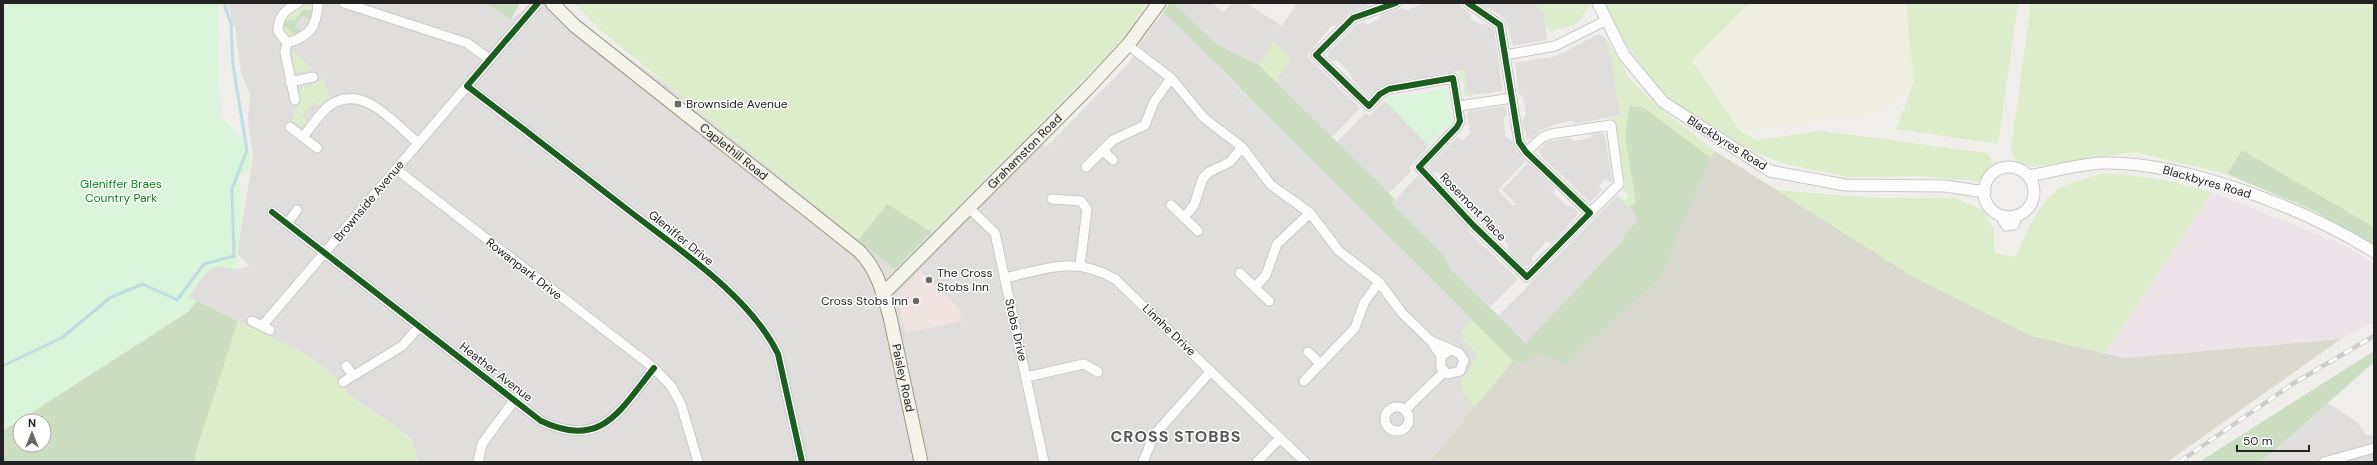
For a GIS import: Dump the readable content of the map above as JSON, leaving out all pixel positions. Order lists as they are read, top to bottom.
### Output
{
  "streets": {
    "main road": ["Caplethill Road", "Grahamston Road", "Paisley Road"],
    "street": [
      "Blackbyres Road",
      "Brownside Avenue",
      "Rosemont Place",
      "Gleniffer Drive",
      "Rowanpark Drive",
      "Stobs Drive",
      "Linnhe Drive",
      "Heather Avenue"
    ]
  },
  "crossings": [
    ["Caplethill Road", "Grahamston Road"],
    ["Caplethill Road", "Paisley Road"],
    ["Grahamston Road", "Stobs Drive"],
    ["Grahamston Road", "Paisley Road"],
    ["Brownside Avenue", "Gleniffer Drive"],
    ["Brownside Avenue", "Rowanpark Drive"],
    ["Brownside Avenue", "Heather Avenue"],
    ["Rowanpark Drive", "Heather Avenue"],
    ["Stobs Drive", "Linnhe Drive"]
  ],
  "districts": ["CROSS STOBBS"],
  "parks": ["Gleniffer Braes Country Park"],
  "places": {
    "transit": ["Brownside Avenue"],
    "other": ["The Cross Stobs Inn", "Cross Stobs Inn"]
  },
  "scale_bar": "50 m",
  "north": "top"
}
